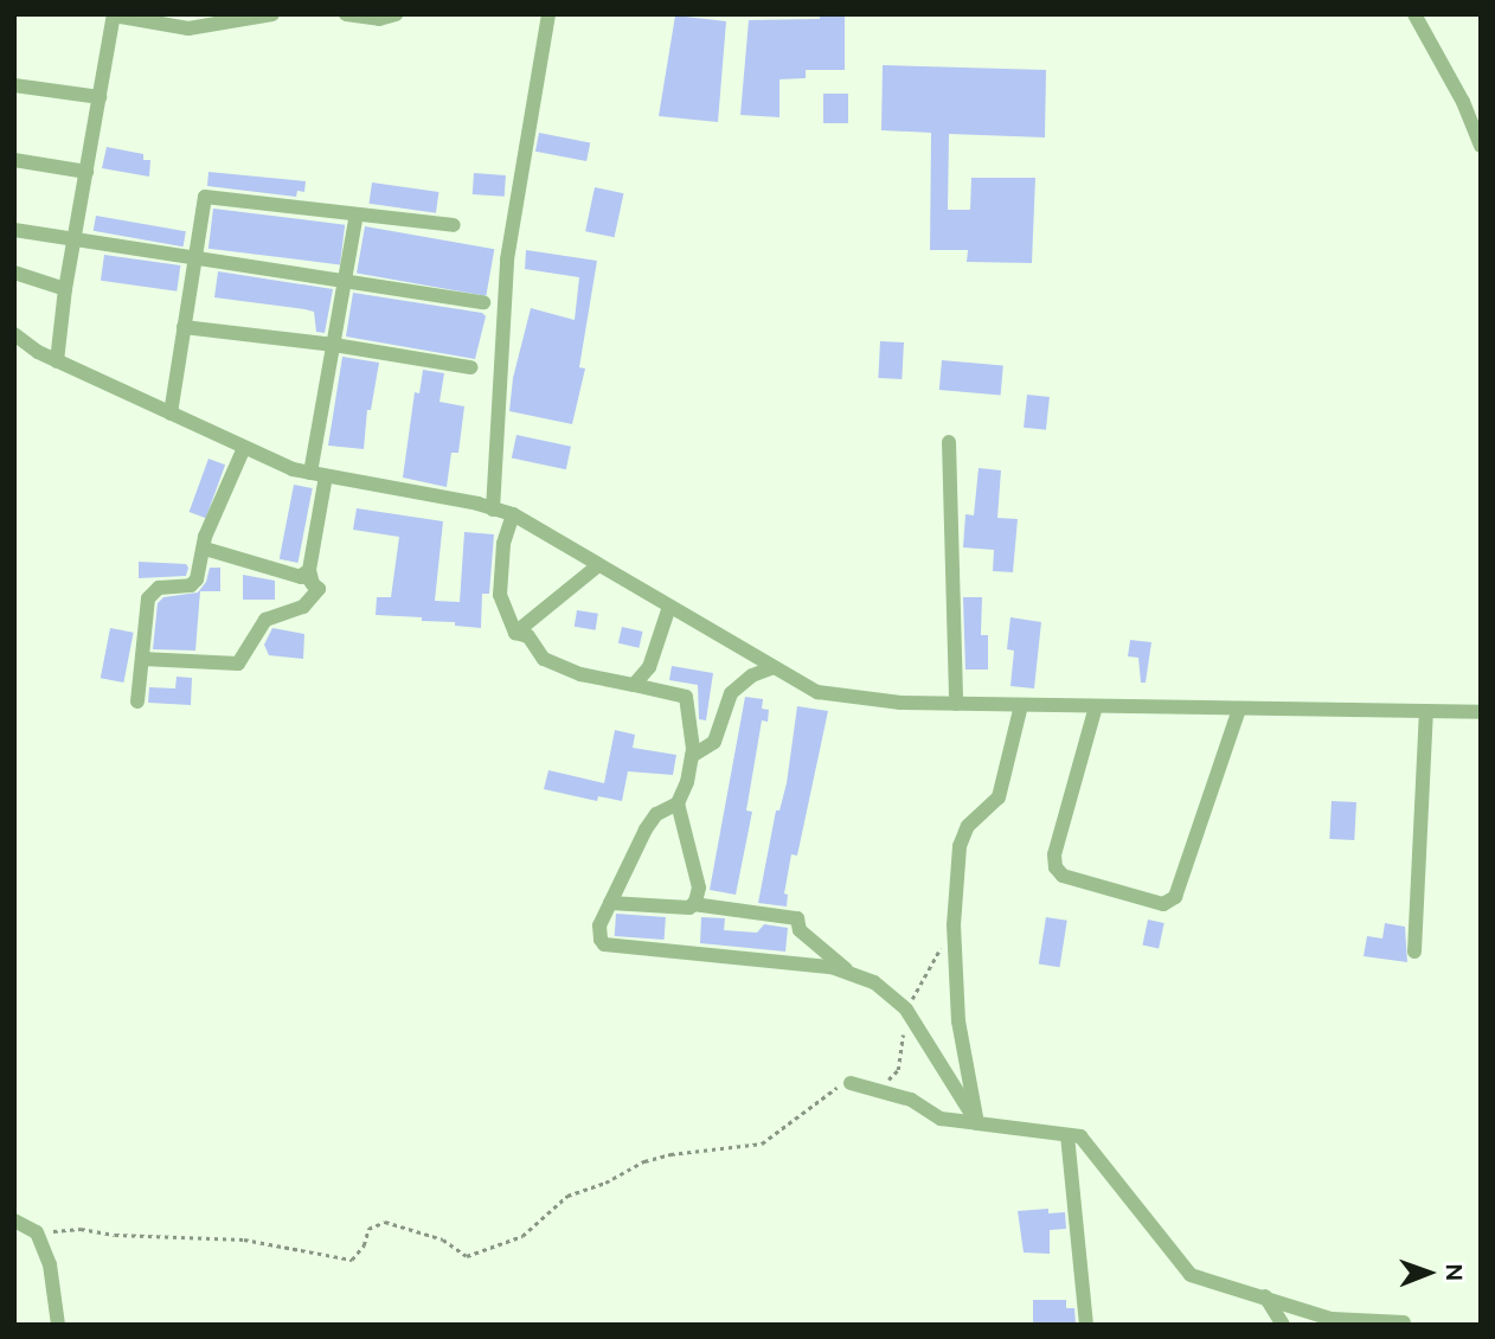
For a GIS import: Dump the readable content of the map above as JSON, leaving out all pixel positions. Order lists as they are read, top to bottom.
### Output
{
  "north": "right"
}
